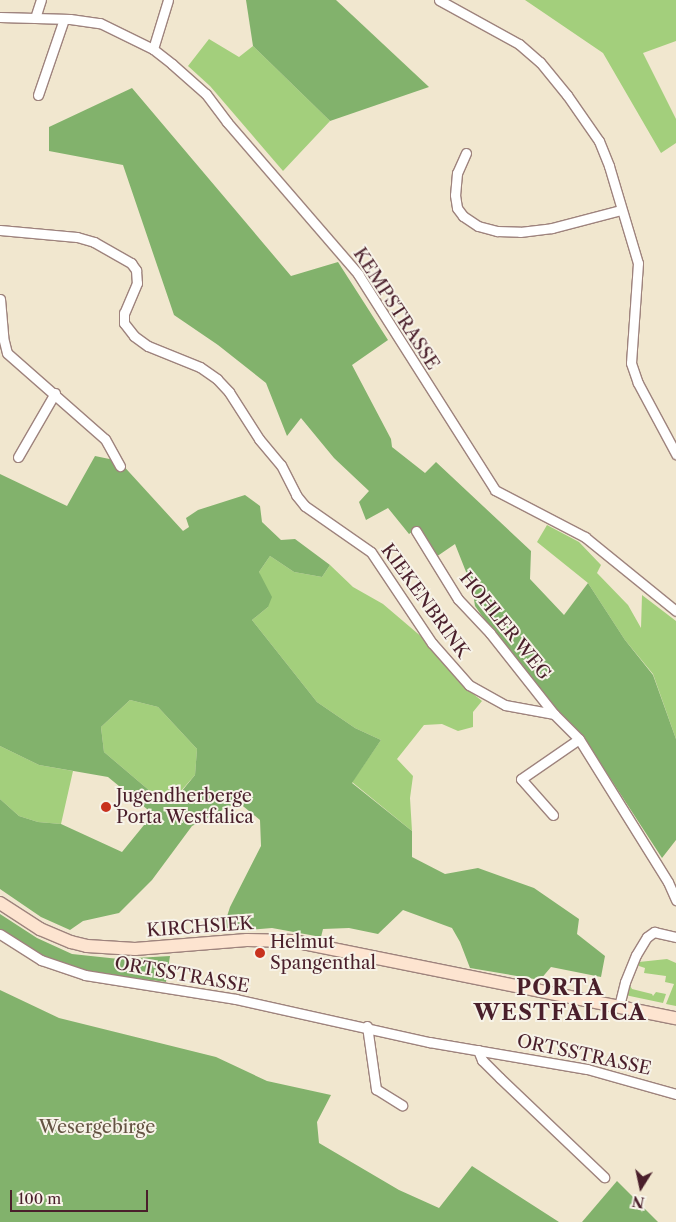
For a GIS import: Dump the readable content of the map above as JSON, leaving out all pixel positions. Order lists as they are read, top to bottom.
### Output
{
  "streets": {
    "main road": ["KIRCHSIEK"],
    "street": [
      "KEMPSTRASSE",
      "KIEKENBRINK",
      "HOHLER WEG",
      "ORTSSTRASSE"
    ]
  },
  "crossings": [
    ["KIEKENBRINK", "HOHLER WEG"]
  ],
  "districts": ["PORTA WESTFALICA"],
  "parks": ["Wesergebirge"],
  "places": ["Jugendherberge Porta Westfalica", "Helmut Spangenthal"],
  "scale_bar": "100 m",
  "north": "bottom"
}
